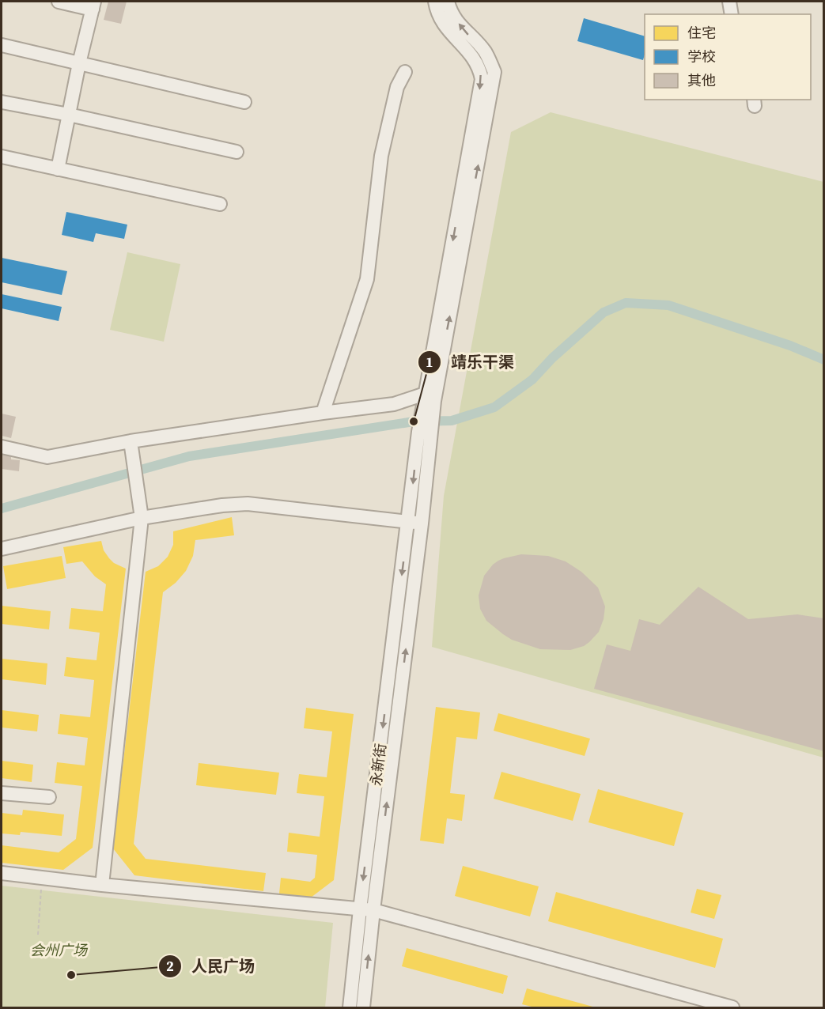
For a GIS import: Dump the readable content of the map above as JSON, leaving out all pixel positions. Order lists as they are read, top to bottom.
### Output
{
  "streets": {
    "street": ["永新街"]
  },
  "parks": ["会州广场"],
  "places": ["靖乐干渠", "人民广场"],
  "legend": ["住宅", "学校", "其他"]
}
